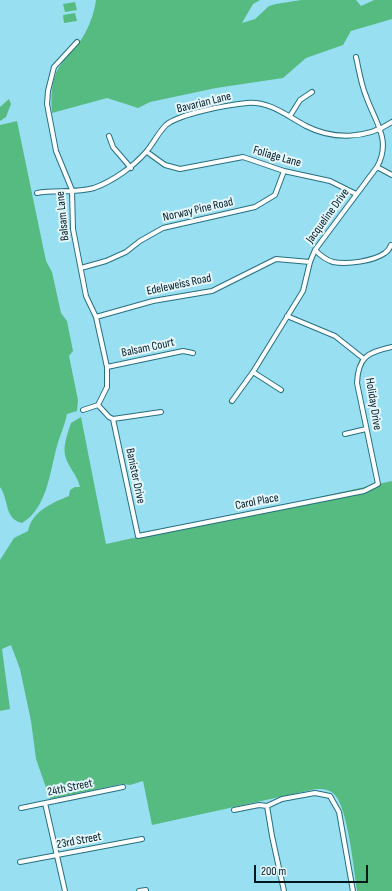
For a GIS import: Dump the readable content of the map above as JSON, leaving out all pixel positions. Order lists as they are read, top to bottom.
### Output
{
  "streets": {
    "street": [
      "Bavarian Lane",
      "Foliage Lane",
      "Norway Pine Road",
      "Balsam Lane",
      "Jacqueline Drive",
      "Edeleweiss Road",
      "Balsam Court",
      "Holiday Drive",
      "Banister Drive",
      "Carol Place",
      "24th Street",
      "23rd Street"
    ]
  },
  "crossings": [
    ["Bavarian Lane", "Foliage Lane"],
    ["Bavarian Lane", "Balsam Lane"],
    ["Bavarian Lane", "Jacqueline Drive"],
    ["Foliage Lane", "Norway Pine Road"],
    ["Foliage Lane", "Jacqueline Drive"],
    ["Norway Pine Road", "Balsam Lane"],
    ["Balsam Lane", "Edeleweiss Road"],
    ["Balsam Lane", "Balsam Court"],
    ["Jacqueline Drive", "Edeleweiss Road"],
    ["Holiday Drive", "Carol Place"],
    ["Banister Drive", "Carol Place"]
  ],
  "scale_bar": "200 m"
}
